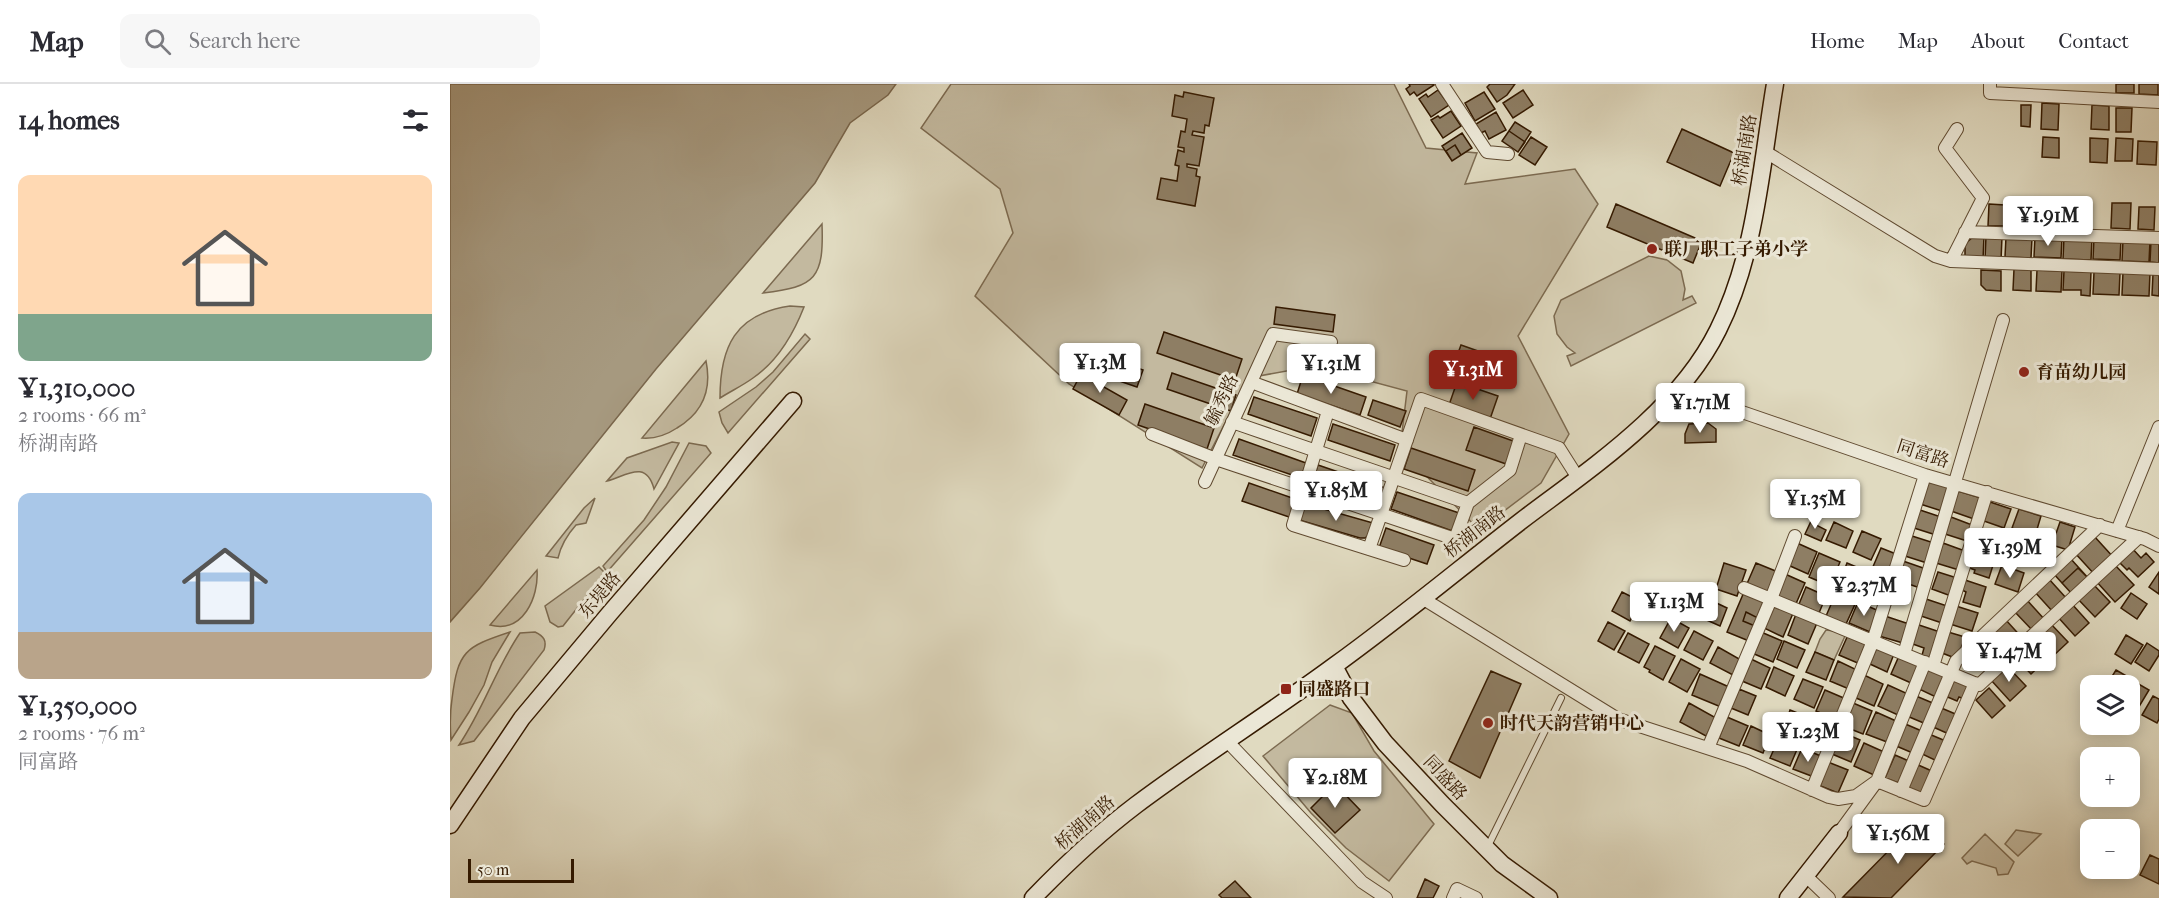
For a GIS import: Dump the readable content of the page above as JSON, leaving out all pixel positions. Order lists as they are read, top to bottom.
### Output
{
  "streets": {
    "main road": ["桥湖南路", "东堤路", "同盛路"],
    "street": ["毓秀路", "同富路"]
  },
  "crossings": [
    ["桥湖南路", "同富路"],
    ["桥湖南路", "同盛路"]
  ],
  "places": {
    "other": ["联厂职工子弟小学", "育苗幼儿园", "时代天韵营销中心"],
    "transit": ["同盛路口"]
  },
  "scale_bar": "50 m",
  "page": {
    "header": "Map",
    "search": "Search here",
    "nav": [
      "Home",
      "Map",
      "About",
      "Contact"
    ],
    "heading": "14 homes",
    "list": [
      {
        "name": "¥1,310,000",
        "note": "2 rooms · 66 m² · 桥湖南路"
      },
      {
        "name": "¥1,350,000",
        "note": "2 rooms · 76 m² · 同富路"
      }
    ],
    "price": [
      "¥1.91M",
      "¥1.3M",
      "¥1.31M",
      "¥1.31M",
      "¥1.71M",
      "¥1.85M",
      "¥1.35M",
      "¥1.39M",
      "¥2.37M",
      "¥1.13M",
      "¥1.47M",
      "¥1.23M",
      "¥2.18M",
      "¥1.56M"
    ],
    "map_buttons": ["+", "−"],
    "scale": "50 m"
  }
}
